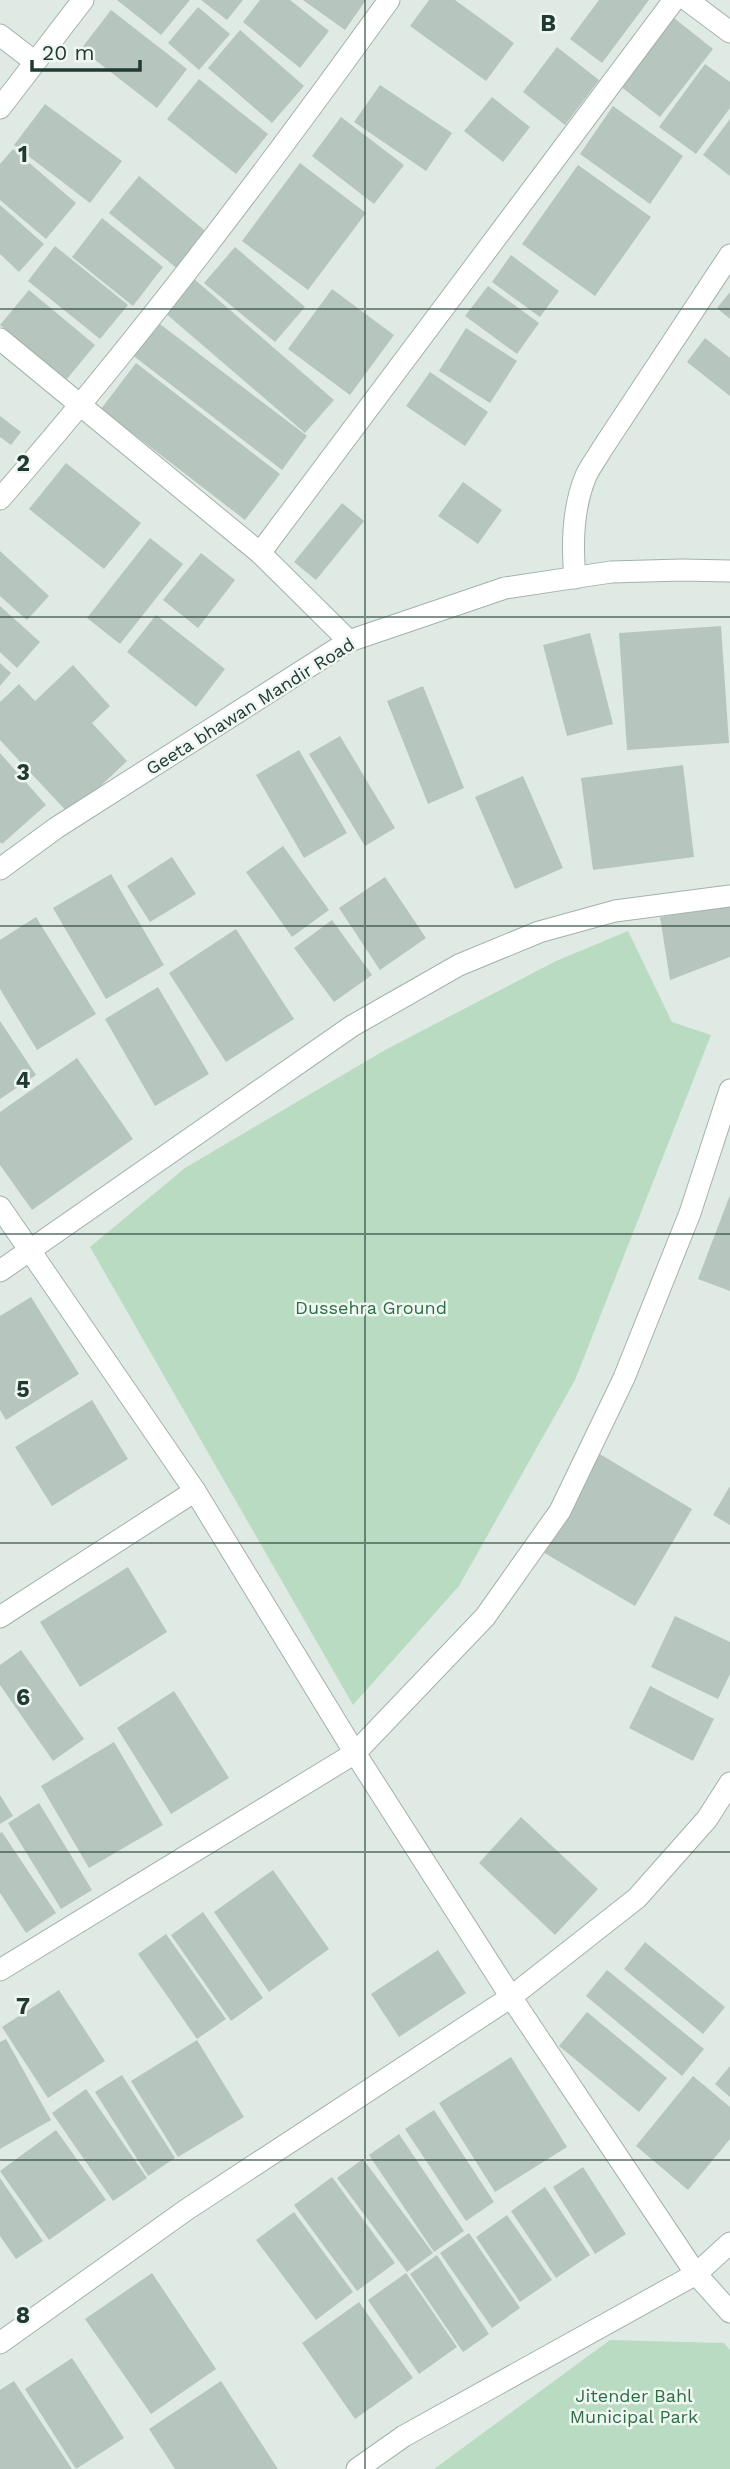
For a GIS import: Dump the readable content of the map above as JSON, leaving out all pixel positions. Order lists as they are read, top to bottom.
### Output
{
  "streets": {
    "street": ["Geeta bhawan Mandir Road"]
  },
  "parks": ["Dussehra Ground", "Jitender Bahl Municipal Park"],
  "scale_bar": "20 m",
  "grid": {
    "columns": ["B"],
    "rows": [
      "1",
      "2",
      "3",
      "4",
      "5",
      "6",
      "7",
      "8"
    ]
  }
}
